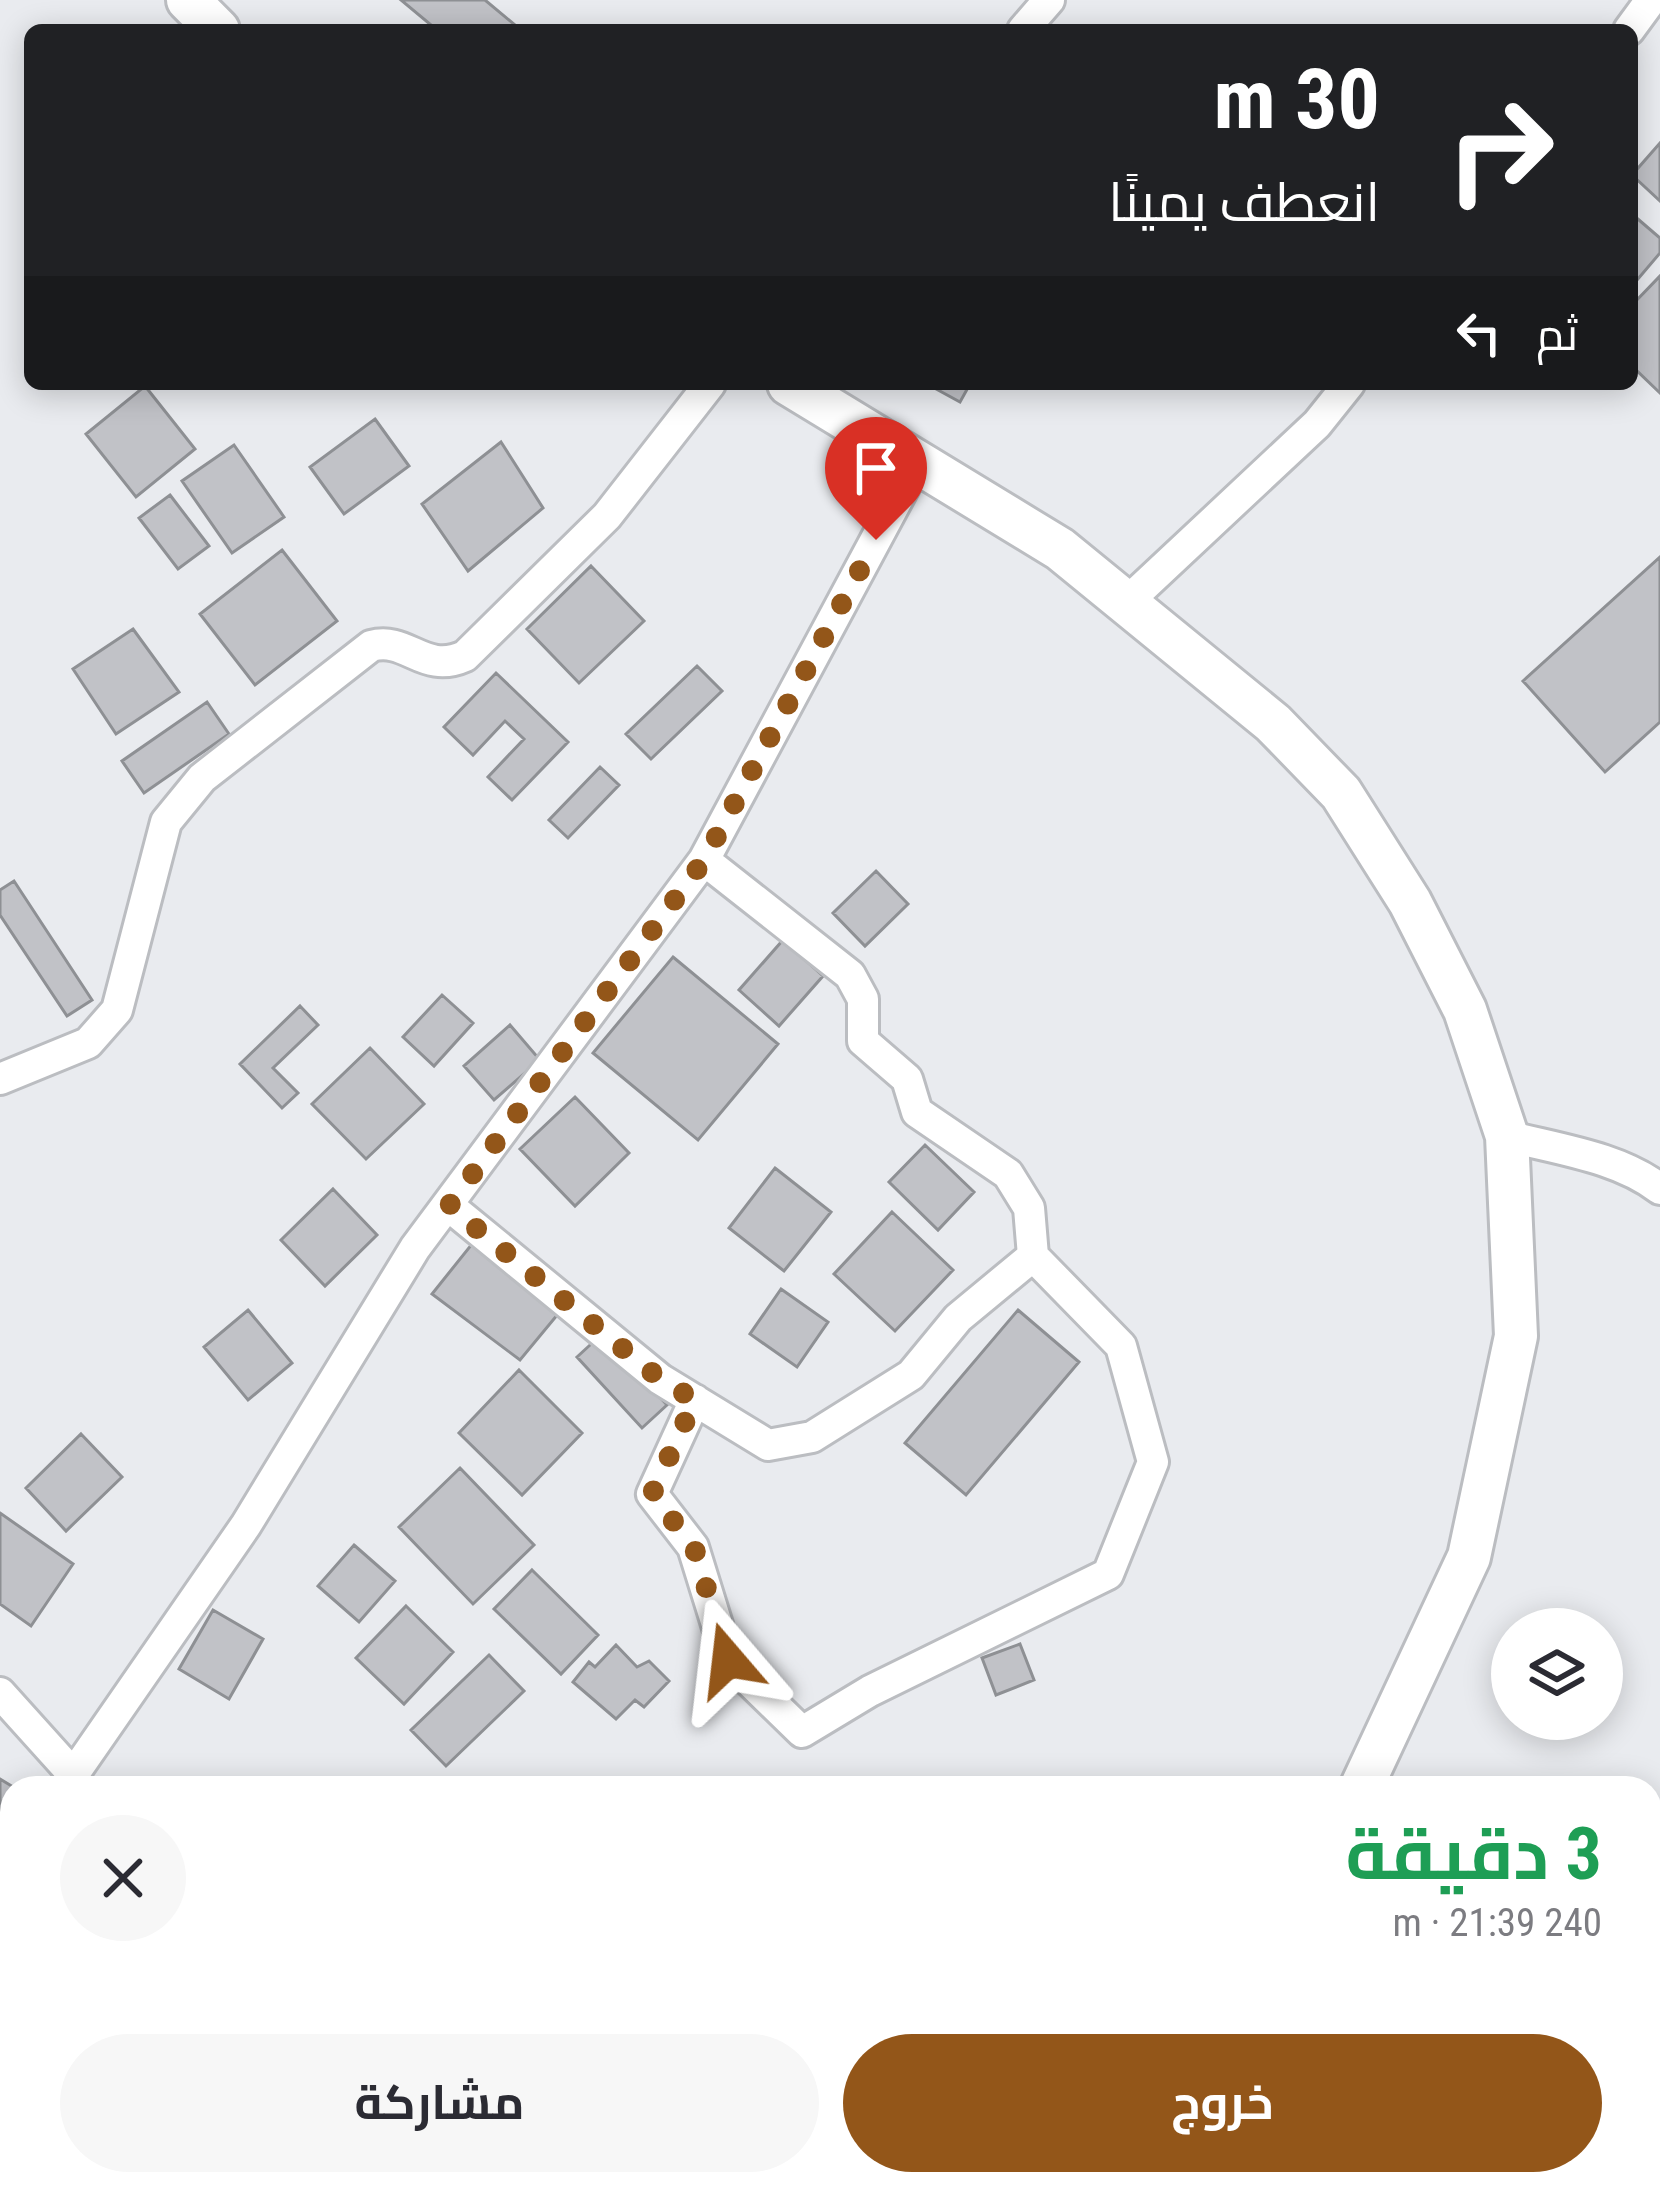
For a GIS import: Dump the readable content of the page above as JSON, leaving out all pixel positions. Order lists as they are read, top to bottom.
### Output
{
  "page": {
    "turn": ["30 m", "انعطف يمينًا"],
    "then": "ثم",
    "heading": ["3 دقيقة", "240 m · 21:39"],
    "buttons": ["خروج", "مشاركة"]
  }
}
